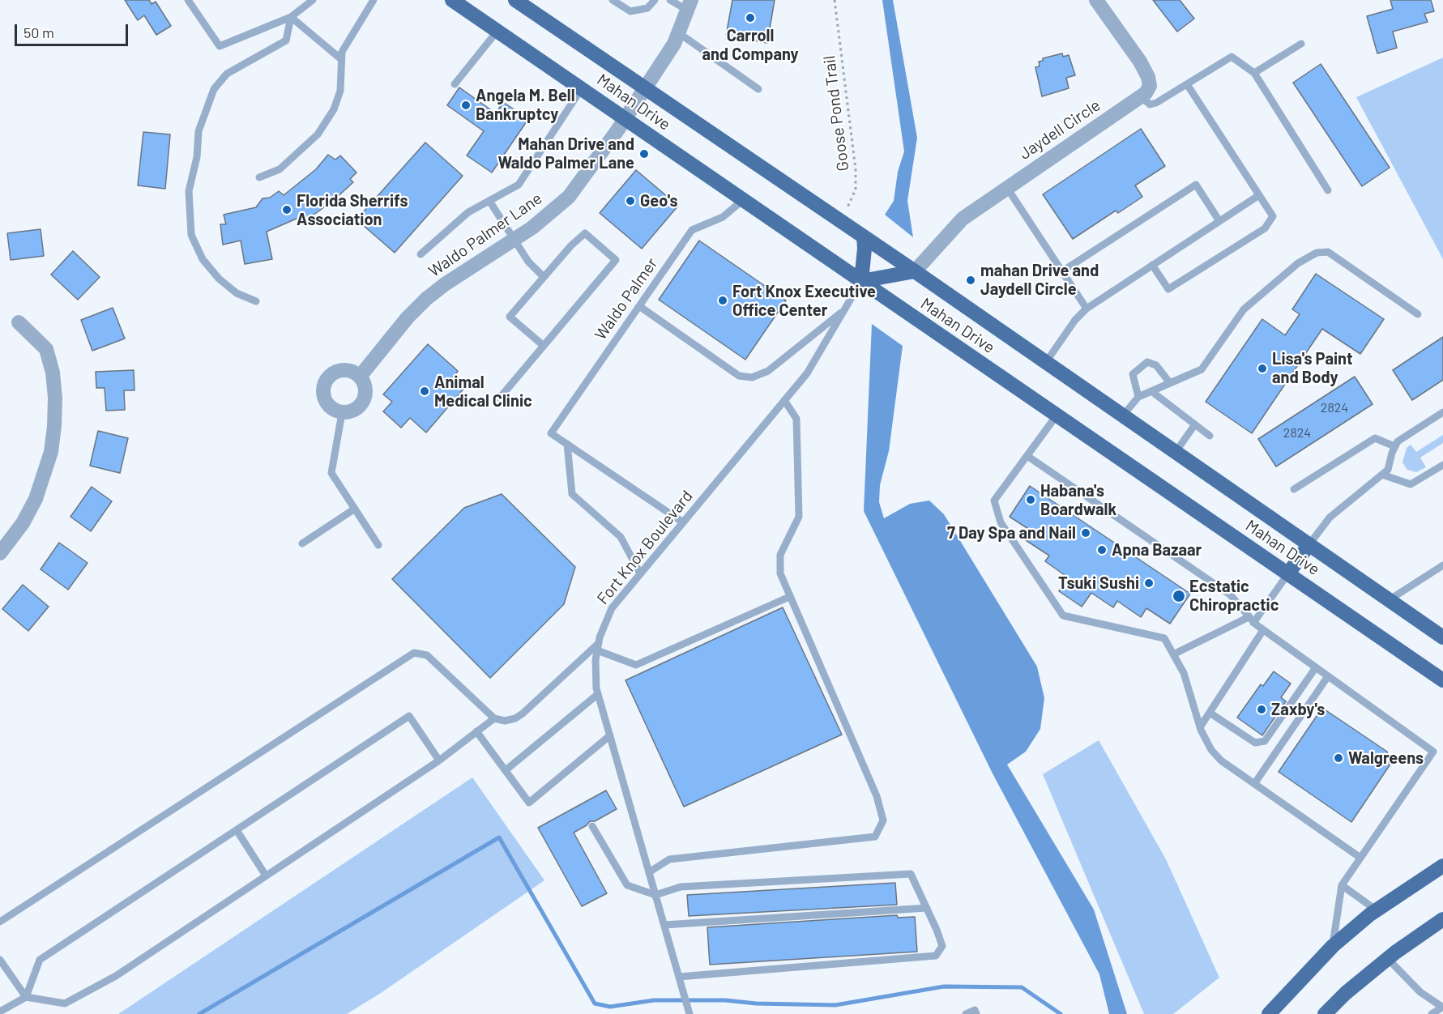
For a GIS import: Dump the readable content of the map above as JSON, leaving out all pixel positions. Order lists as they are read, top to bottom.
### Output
{
  "streets": {
    "main road": ["Mahan Drive"],
    "street": ["Jaydell Circle", "Waldo Palmer Lane"],
    "lane": ["Waldo Palmer", "Fort Knox Boulevard"],
    "path": ["Goose Pond Trail"]
  },
  "crossings": [
    ["Mahan Drive", "Goose Pond Trail"],
    ["Mahan Drive", "Jaydell Circle"],
    ["Mahan Drive", "Waldo Palmer Lane"],
    ["Mahan Drive", "Waldo Palmer"],
    ["Mahan Drive", "Fort Knox Boulevard"]
  ],
  "places": [
    "Carroll and Company",
    "Angela M. Bell Bankruptcy",
    "Mahan Drive and Waldo Palmer Lane",
    "Geo's",
    "Florida Sherrifs Association",
    "mahan Drive and Jaydell Circle",
    "Fort Knox Executive Office Center",
    "Lisa's Paint and Body",
    "Animal Medical Clinic",
    "Habana's Boardwalk",
    "7 Day Spa and Nail",
    "Apna Bazaar",
    "Tsuki Sushi",
    "Ecstatic Chiropractic",
    "Zaxby's",
    "Walgreens"
  ],
  "house_numbers": ["2824", "2824"],
  "scale_bar": "50 m"
}
